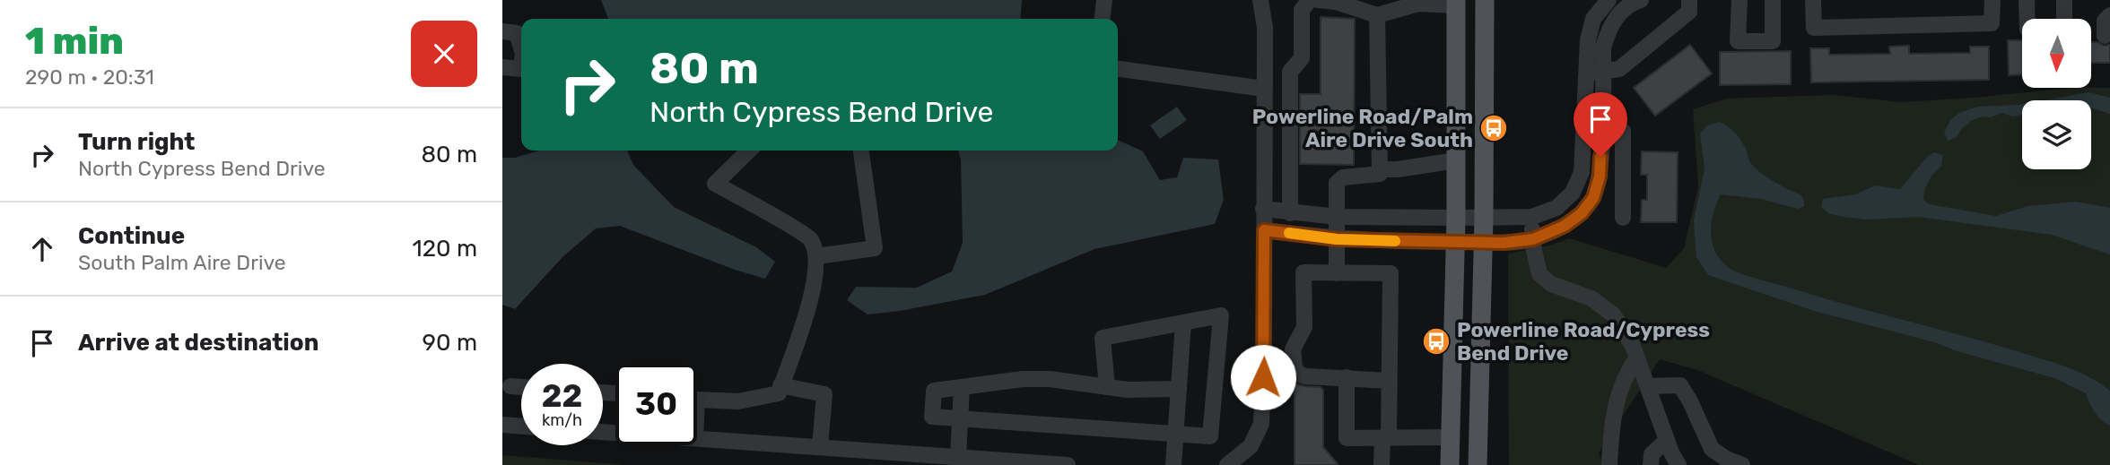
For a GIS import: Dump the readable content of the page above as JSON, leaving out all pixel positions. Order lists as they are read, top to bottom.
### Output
{
  "places": {
    "bus stop": ["Powerline Road/Palm Aire Drive South", "Powerline Road/Cypress Bend Drive"]
  },
  "north": "bottom",
  "page": {
    "heading": ["1 min", "290 m · 20:31"],
    "turn": ["80 m", "North Cypress Bend Drive"],
    "list": [
      {
        "name": "Turn right",
        "note": "North Cypress Bend Drive",
        "value": "80 m"
      },
      {
        "name": "Continue",
        "note": "South Palm Aire Drive",
        "value": "120 m"
      },
      {
        "name": "Arrive at destination",
        "value": "90 m"
      }
    ],
    "speed": "22 km/h",
    "limit": "30"
  }
}
